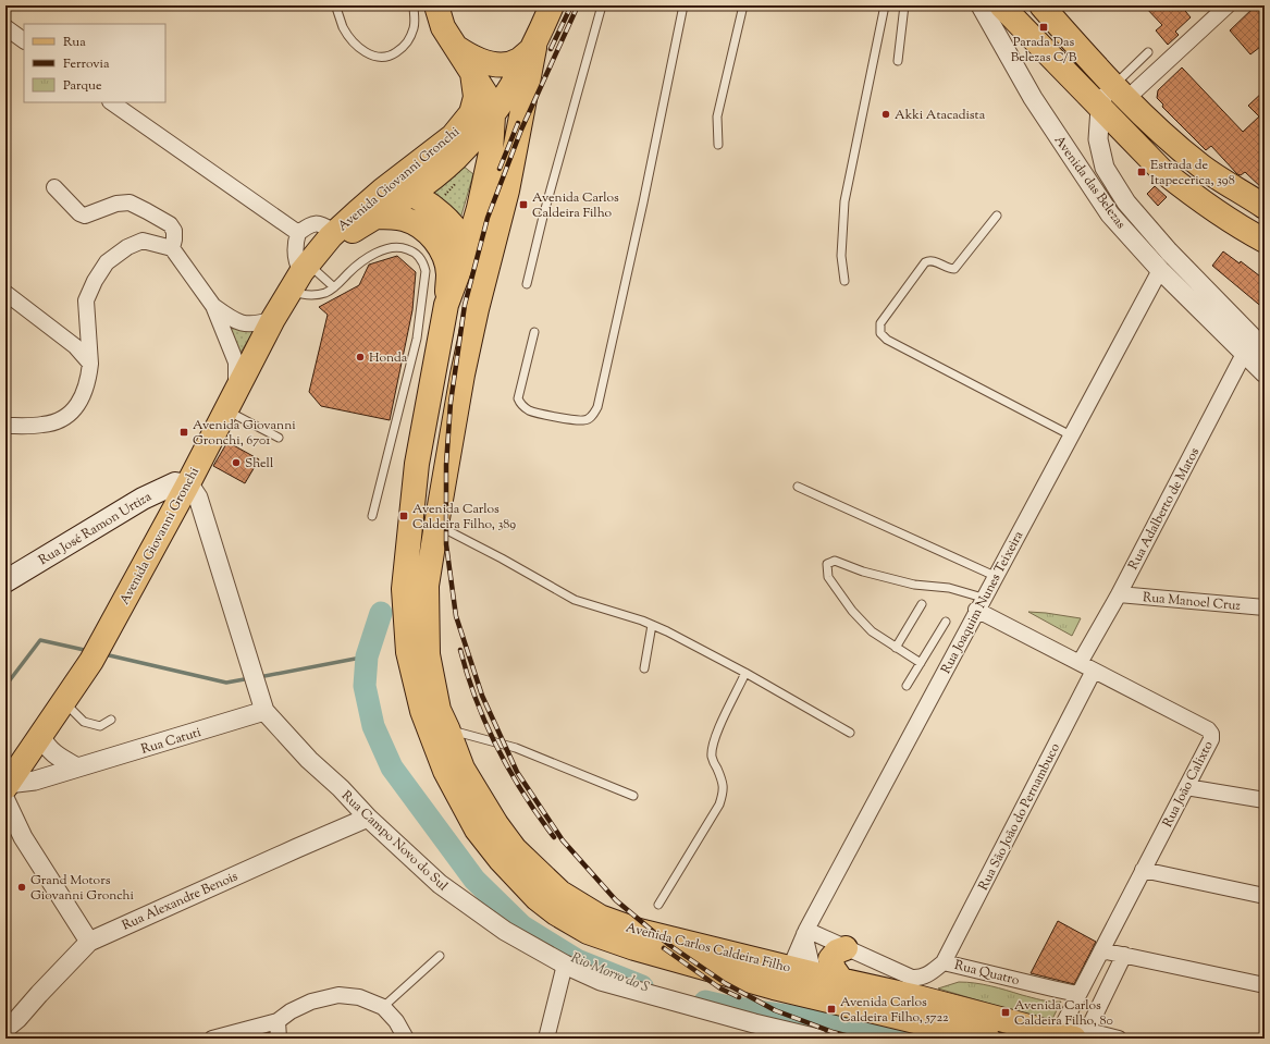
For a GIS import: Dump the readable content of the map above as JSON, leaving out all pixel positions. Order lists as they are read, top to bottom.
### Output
{
  "streets": {
    "main road": ["Avenida Giovanni Gronchi", "Rua José Ramon Urtiza", "Avenida Carlos Caldeira Filho"],
    "street": [
      "Avenida das Belezas",
      "Rua Adalberto de Matos",
      "Rua Manoel Cruz",
      "Rua Joaquim Nunes Teixeira",
      "Rua Catuti",
      "Rua João Calixto",
      "Rua São João do Pernambuco",
      "Rua Campo Novo do Sul",
      "Rua Alexandre Benois",
      "Rua Quatro"
    ]
  },
  "crossings": [
    ["Avenida Giovanni Gronchi", "Rua José Ramon Urtiza"],
    ["Avenida Giovanni Gronchi", "Rua Catuti"],
    ["Avenida Giovanni Gronchi", "Rua Campo Novo do Sul"],
    ["Avenida Giovanni Gronchi", "Avenida Carlos Caldeira Filho"],
    ["Avenida das Belezas", "Rua Adalberto de Matos"],
    ["Avenida das Belezas", "Rua Joaquim Nunes Teixeira"],
    ["Rua Adalberto de Matos", "Rua Manoel Cruz"],
    ["Rua Adalberto de Matos", "Rua João Calixto"],
    ["Rua Adalberto de Matos", "Rua São João do Pernambuco"],
    ["Rua José Ramon Urtiza", "Rua Campo Novo do Sul"],
    ["Rua Joaquim Nunes Teixeira", "Rua João Calixto"],
    ["Rua Joaquim Nunes Teixeira", "Avenida Carlos Caldeira Filho"],
    ["Rua Joaquim Nunes Teixeira", "Rua Quatro"],
    ["Rua Catuti", "Rua Campo Novo do Sul"],
    ["Rua João Calixto", "Rua São João do Pernambuco"],
    ["Rua João Calixto", "Avenida Carlos Caldeira Filho"],
    ["Rua João Calixto", "Rua Quatro"],
    ["Rua São João do Pernambuco", "Rua Quatro"],
    ["Rua Campo Novo do Sul", "Rua Alexandre Benois"]
  ],
  "water": ["Rio Morro do S"],
  "places": {
    "transit": [
      "Parada Das Belezas C/B",
      "Estrada de Itapecerica, 398",
      "Avenida Carlos Caldeira Filho",
      "Avenida Giovanni Gronchi, 6701",
      "Avenida Carlos Caldeira Filho, 389",
      "Avenida Carlos Caldeira Filho, 5722",
      "Avenida Carlos Caldeira Filho, 80"
    ],
    "other": [
      "Akki Atacadista",
      "Honda",
      "Shell",
      "Grand Motors Giovanni Gronchi"
    ]
  },
  "legend": ["Rua", "Ferrovia", "Parque"]
}
